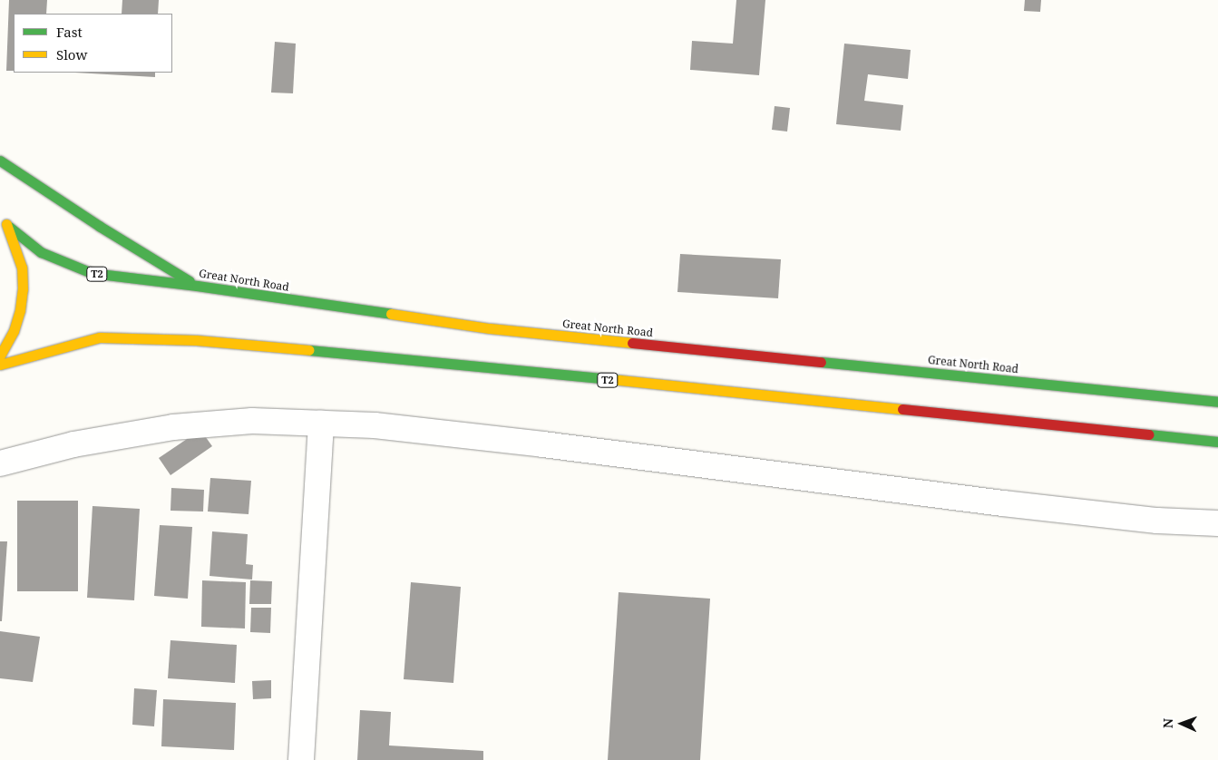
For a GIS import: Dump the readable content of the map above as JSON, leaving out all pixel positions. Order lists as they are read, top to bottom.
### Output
{
  "streets": {
    "main road": ["T2", "Great North Road"]
  },
  "crossings": [
    ["T2", "Great North Road"]
  ],
  "legend": ["Fast", "Slow"],
  "north": "left"
}
